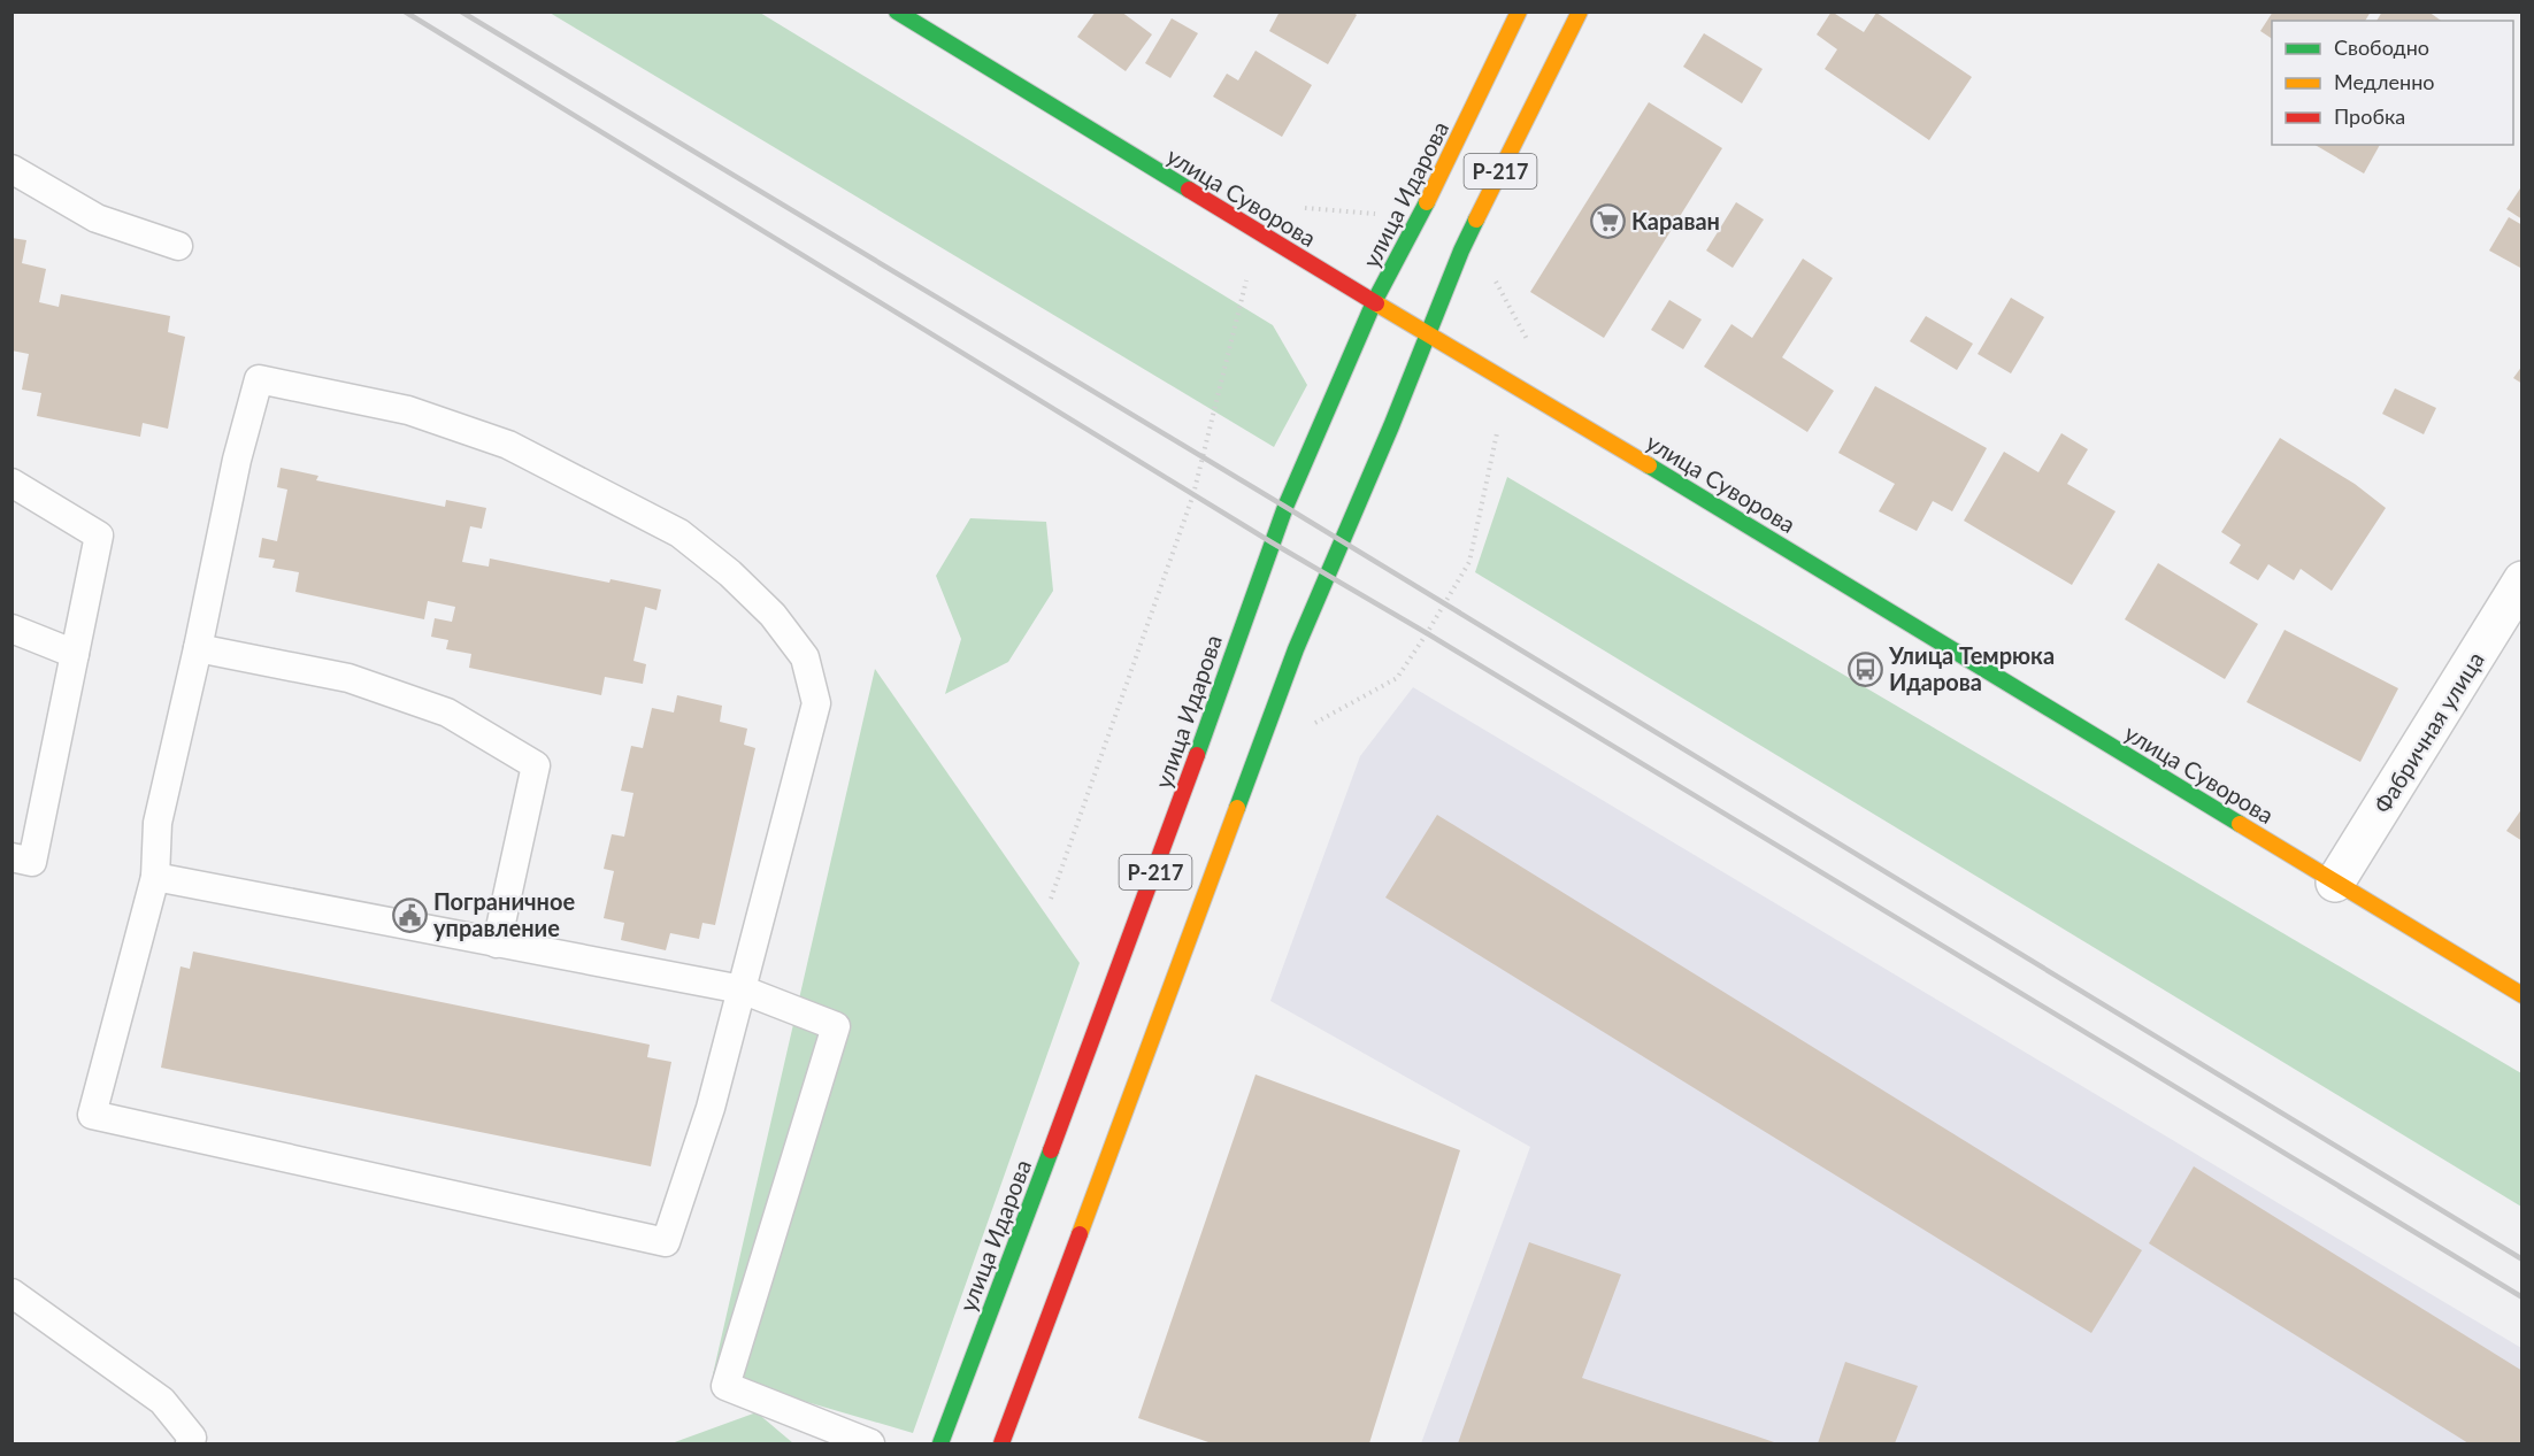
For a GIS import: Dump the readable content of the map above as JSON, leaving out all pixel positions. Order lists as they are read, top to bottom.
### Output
{
  "streets": {
    "main road": ["Р-217", "улица Идарова", "улица Суворова"],
    "street": ["Фабричная улица"]
  },
  "crossings": [
    ["Р-217", "улица Суворова"],
    ["улица Идарова", "улица Суворова"],
    ["улица Суворова", "Фабричная улица"]
  ],
  "places": {
    "supermarket": ["Караван"],
    "bus stop": ["Улица Темрюка Идарова"],
    "public building": ["Пограничное управление"]
  },
  "legend": ["Свободно", "Медленно", "Пробка"]
}
